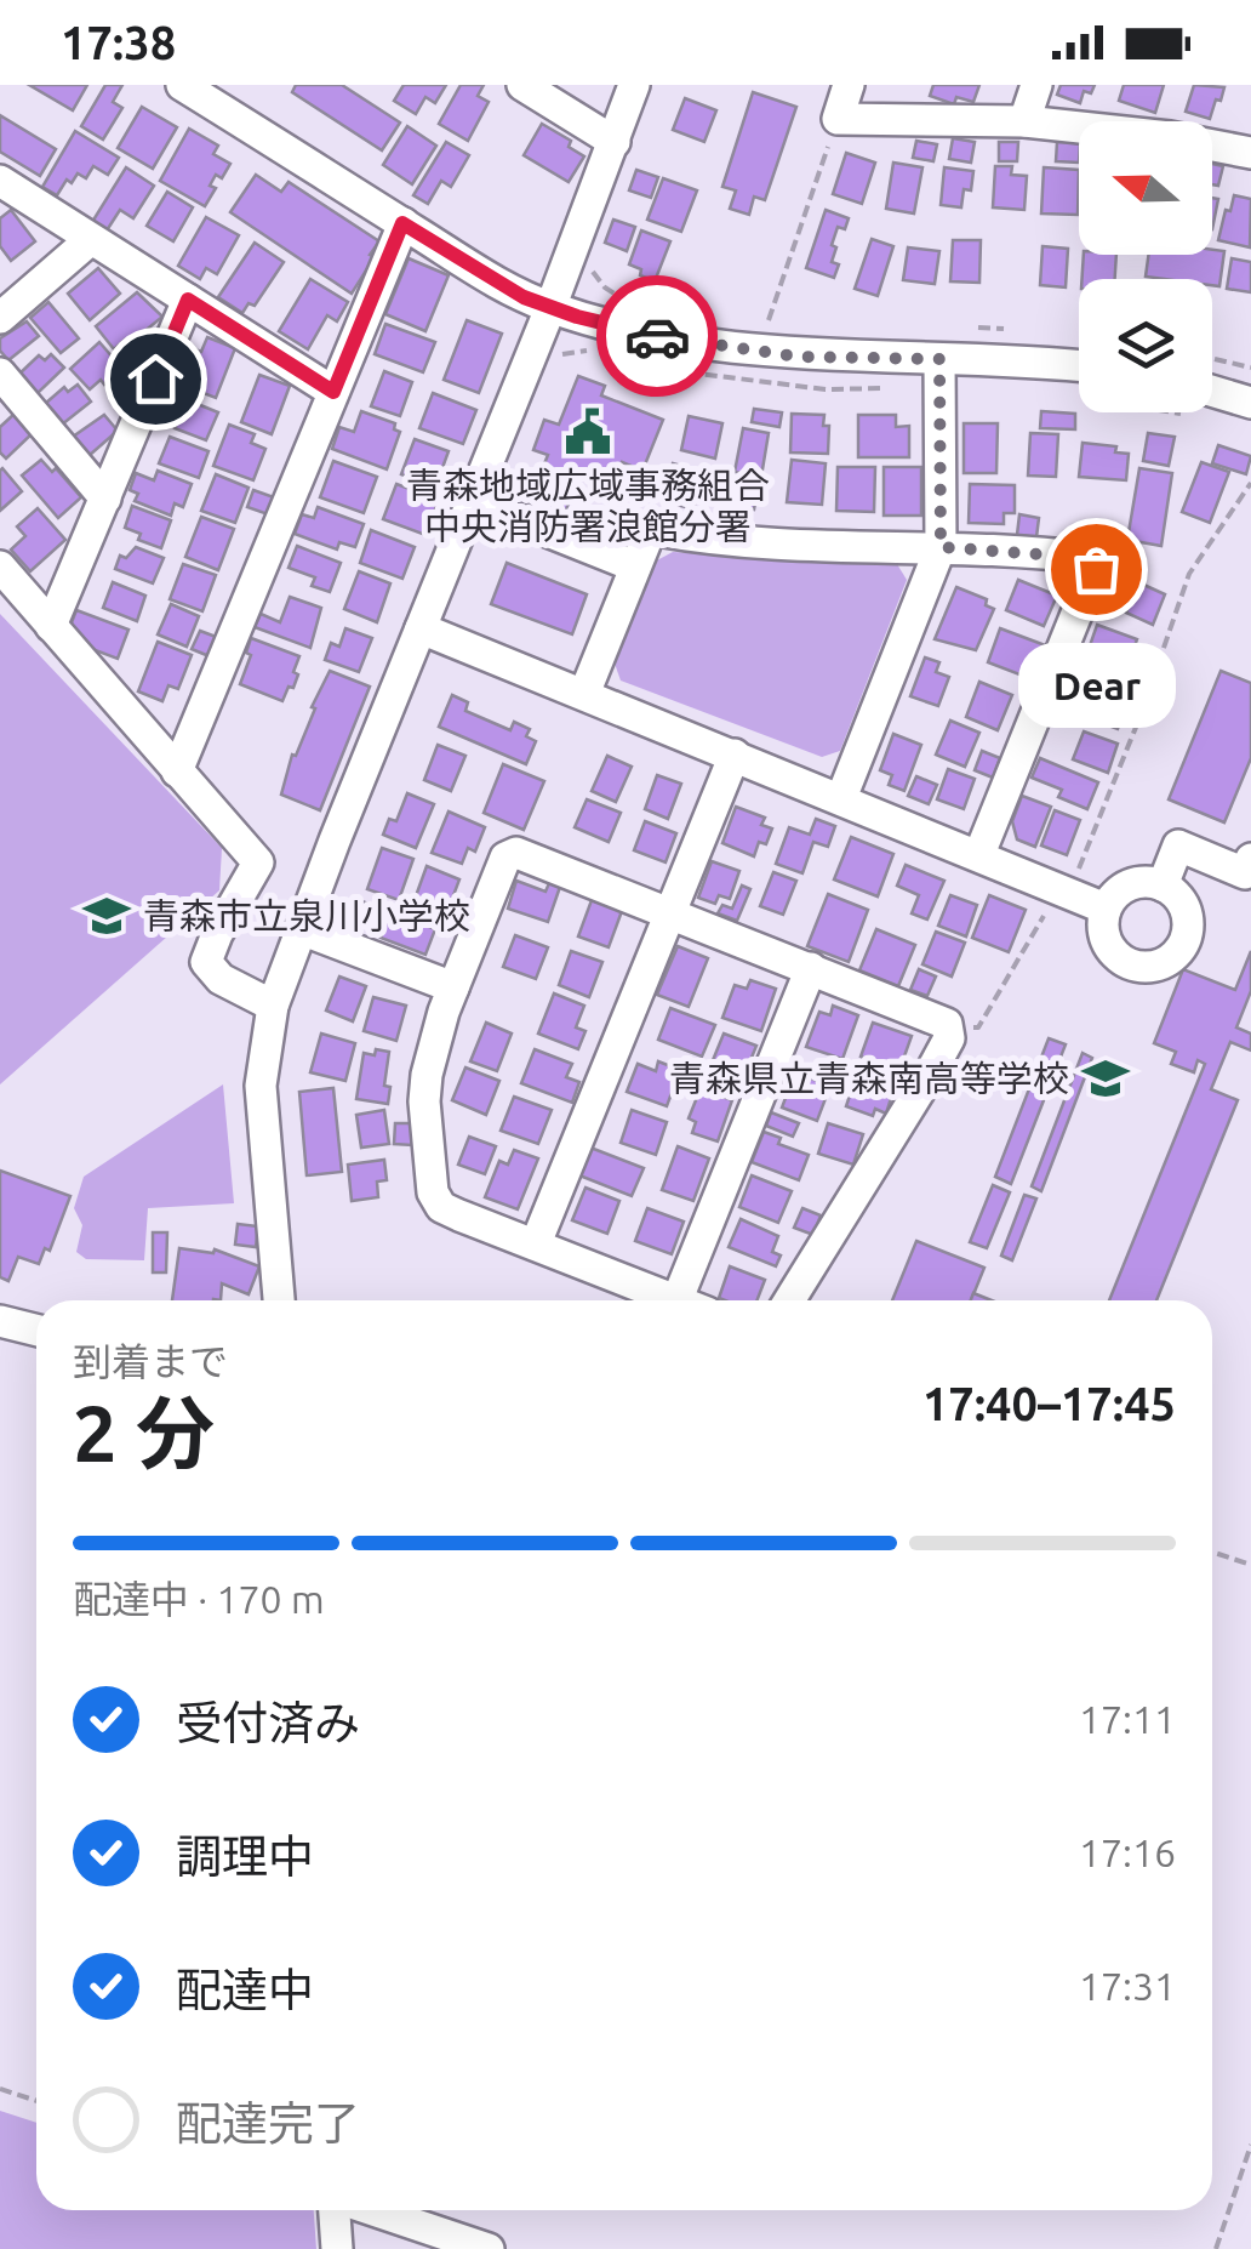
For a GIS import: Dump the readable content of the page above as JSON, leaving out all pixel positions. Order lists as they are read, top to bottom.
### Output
{
  "places": {
    "public building": ["青森地域広域事務組合 中央消防署浪館分署"],
    "other": ["Dear"],
    "school or university": ["青森市立泉川小学校", "青森県立青森南高等学校"]
  },
  "north": "left",
  "page": {
    "status": "17:38",
    "bubble": "Dear",
    "heading": ["2 分", "到着まで", "17:40–17:45"],
    "bar": "配達中 · 170 m",
    "list": [
      ["受付済み", "17:11"],
      ["調理中", "17:16"],
      ["配達中", "17:31"],
      "配達完了"
    ]
  }
}
